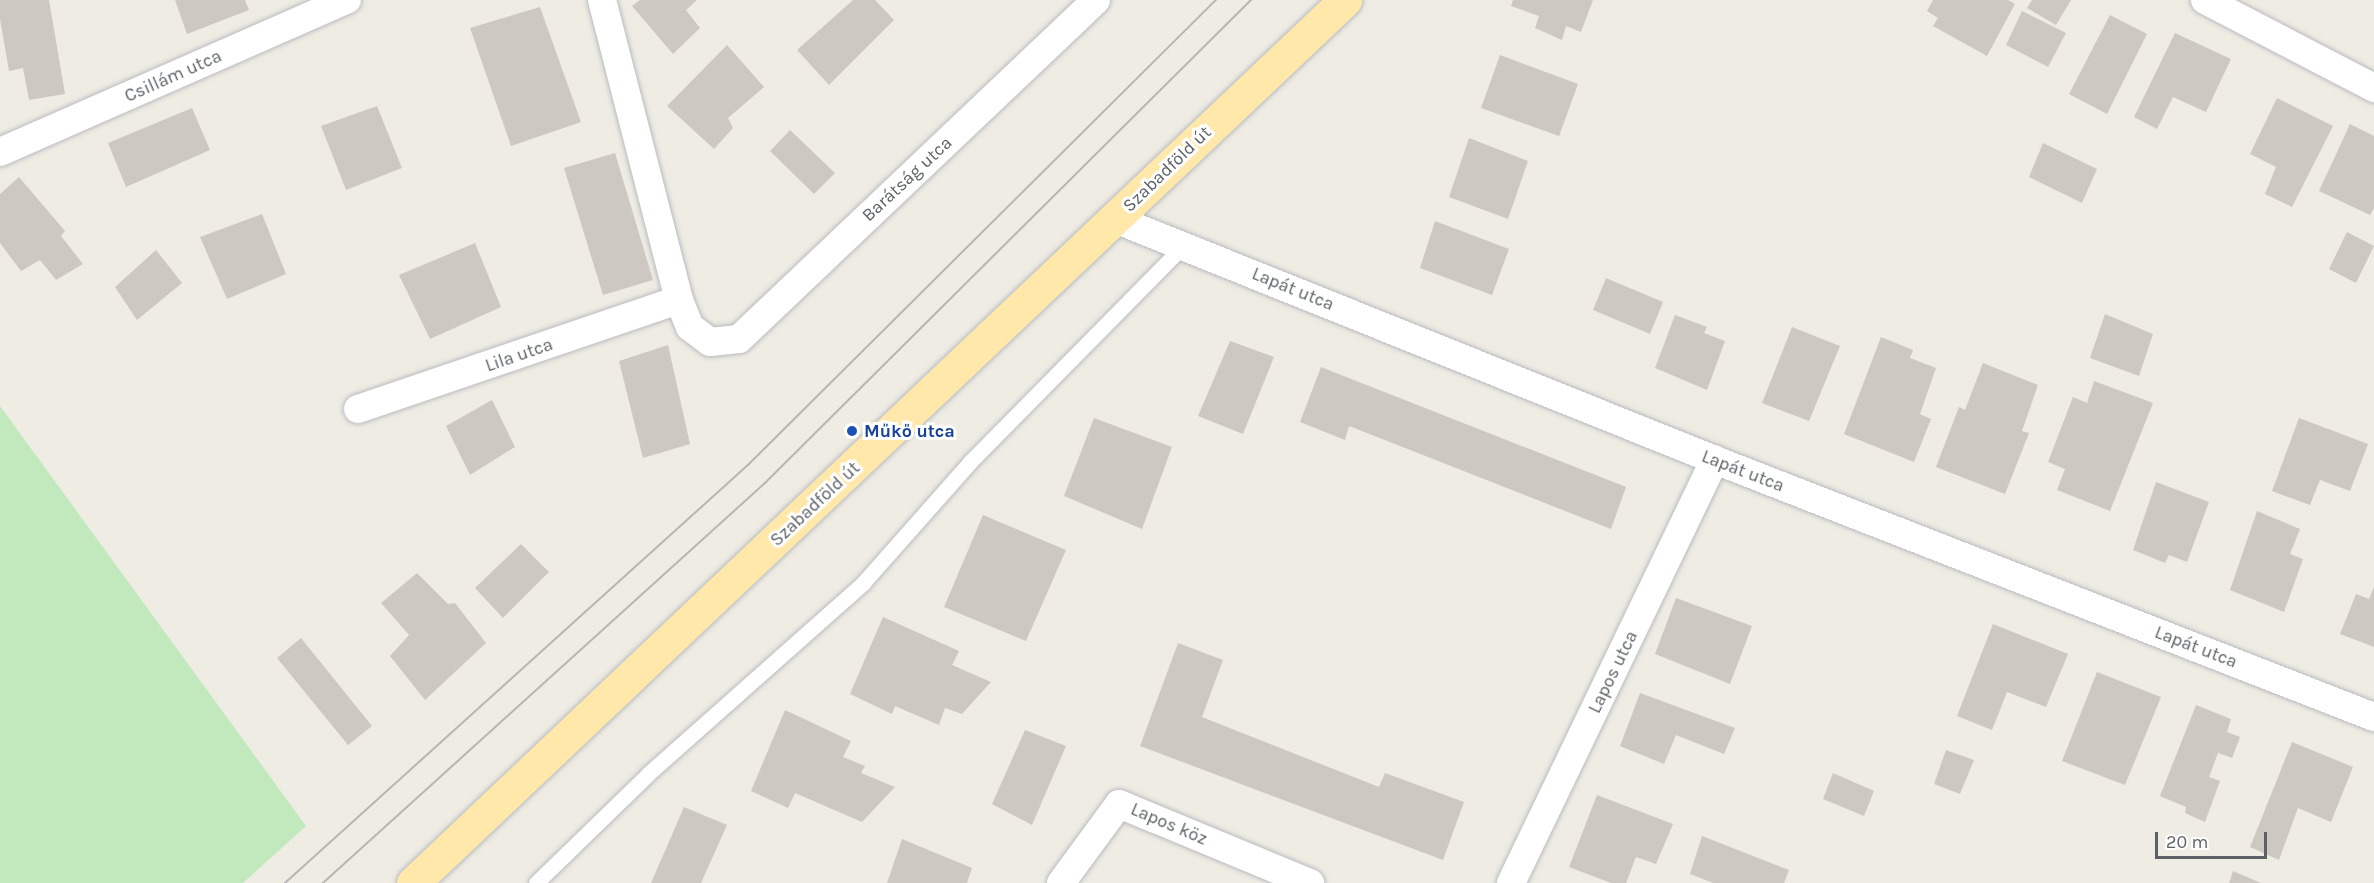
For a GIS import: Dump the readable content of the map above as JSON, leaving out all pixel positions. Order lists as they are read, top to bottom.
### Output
{
  "streets": {
    "main road": ["Szabadföld út"],
    "street": [
      "Csillám utca",
      "Barátság utca",
      "Lapát utca",
      "Lila utca",
      "Lapos utca",
      "Lapos köz"
    ]
  },
  "crossings": [
    ["Szabadföld út", "Lapát utca"],
    ["Barátság utca", "Lila utca"],
    ["Lapát utca", "Lapos utca"]
  ],
  "places": ["Műkő utca"],
  "scale_bar": "20 m"
}
